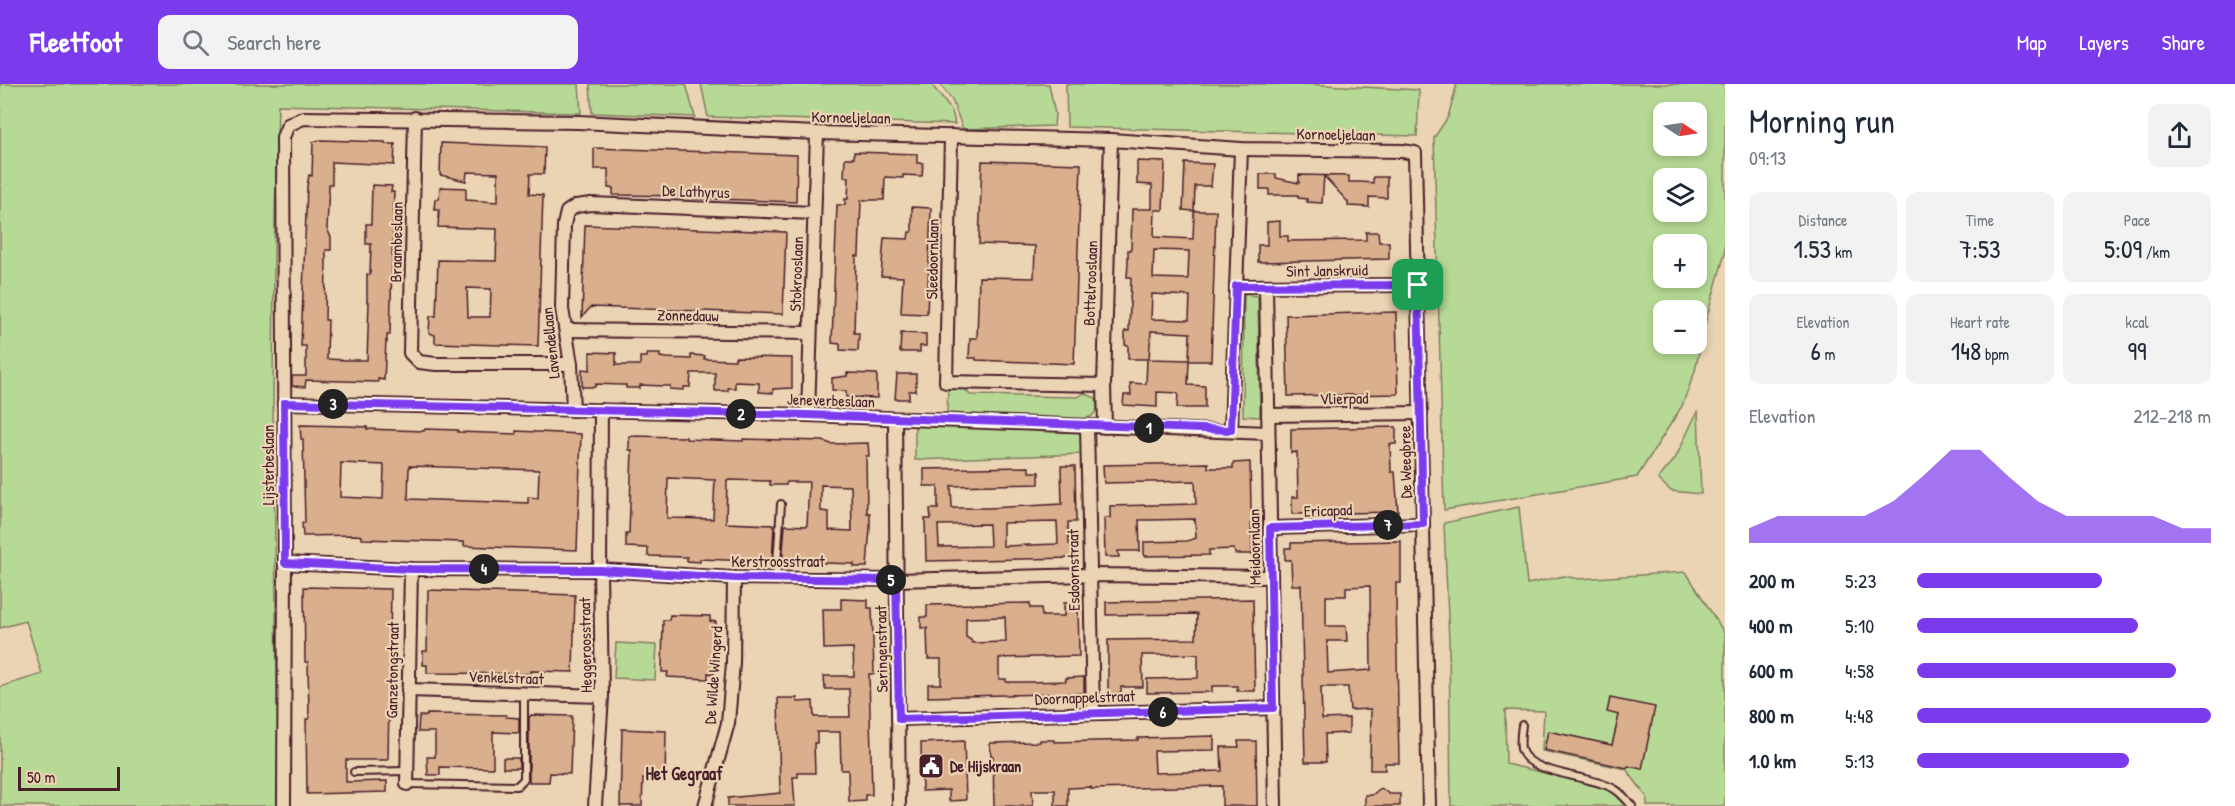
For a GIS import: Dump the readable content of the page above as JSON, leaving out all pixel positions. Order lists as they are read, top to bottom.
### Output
{
  "streets": {
    "street": [
      "Kornoeljelaan",
      "De Lathyrus",
      "Braambeslaan",
      "Sleedoornlaan",
      "Sint Janskruid",
      "Stokrooslaan",
      "Bottelrooslaan",
      "Zonnedauw",
      "Lavendellaan",
      "Vlierpad",
      "Jeneverbeslaan",
      "De Weegbree",
      "Lijsterbeslaan",
      "Ericapad",
      "Meidoornlaan",
      "Kerstroosstraat",
      "Esdoornstraat",
      "Heggeroosstraat",
      "Seringenstraat",
      "Ganzetongstraat",
      "De Wilde Wingerd",
      "Venkelstraat",
      "Doornappelstraat"
    ]
  },
  "crossings": [
    ["Kornoeljelaan", "Braambeslaan"],
    ["Kornoeljelaan", "Sleedoornlaan"],
    ["Kornoeljelaan", "Stokrooslaan"],
    ["Kornoeljelaan", "Bottelrooslaan"],
    ["Kornoeljelaan", "De Weegbree"],
    ["Kornoeljelaan", "Lijsterbeslaan"],
    ["De Lathyrus", "Stokrooslaan"],
    ["De Lathyrus", "Lavendellaan"],
    ["Braambeslaan", "Lavendellaan"],
    ["Sleedoornlaan", "Bottelrooslaan"],
    ["Sint Janskruid", "De Weegbree"],
    ["Sint Janskruid", "Meidoornlaan"],
    ["Stokrooslaan", "Zonnedauw"],
    ["Stokrooslaan", "Jeneverbeslaan"],
    ["Bottelrooslaan", "Jeneverbeslaan"],
    ["Zonnedauw", "Lavendellaan"],
    ["Lavendellaan", "Jeneverbeslaan"],
    ["Vlierpad", "De Weegbree"],
    ["Vlierpad", "Meidoornlaan"],
    ["Jeneverbeslaan", "Lijsterbeslaan"],
    ["Jeneverbeslaan", "Meidoornlaan"],
    ["Jeneverbeslaan", "Esdoornstraat"],
    ["Jeneverbeslaan", "Heggeroosstraat"],
    ["Jeneverbeslaan", "Seringenstraat"],
    ["De Weegbree", "Ericapad"],
    ["Lijsterbeslaan", "Kerstroosstraat"],
    ["Ericapad", "Meidoornlaan"],
    ["Meidoornlaan", "Kerstroosstraat"],
    ["Meidoornlaan", "Doornappelstraat"],
    ["Kerstroosstraat", "Esdoornstraat"],
    ["Kerstroosstraat", "Heggeroosstraat"],
    ["Kerstroosstraat", "Seringenstraat"],
    ["Kerstroosstraat", "Ganzetongstraat"],
    ["Kerstroosstraat", "De Wilde Wingerd"],
    ["Esdoornstraat", "Doornappelstraat"],
    ["Heggeroosstraat", "Venkelstraat"],
    ["Seringenstraat", "Doornappelstraat"],
    ["Ganzetongstraat", "Venkelstraat"]
  ],
  "districts": ["Het Gegraaf"],
  "places": {
    "public building": ["De Hijskraan"]
  },
  "scale_bar": "50 m",
  "north": "right",
  "page": {
    "header": "Fleetfoot",
    "search": "Search here",
    "nav": ["Map", "Layers", "Share"],
    "heading": ["Morning run", "09:13"],
    "map_buttons": ["+", "−"],
    "stats": [
      ["Distance", "1.53 km"],
      ["Time", "7:53"],
      ["Pace", "5:09 /km"],
      ["Elevation", "6 m"],
      ["Heart rate", "148 bpm"],
      ["kcal", "99"]
    ],
    "pins": [
      "3",
      "2",
      "1",
      "7",
      "4",
      "5",
      "6"
    ],
    "chart": ["Elevation", "212–218 m"],
    "list": [
      {
        "name": "200 m",
        "note": "5:23"
      },
      {
        "name": "400 m",
        "note": "5:10"
      },
      {
        "name": "600 m",
        "note": "4:58"
      },
      {
        "name": "800 m",
        "note": "4:48"
      },
      {
        "name": "1.0 km",
        "note": "5:13"
      }
    ],
    "scale": "50 m"
  }
}
